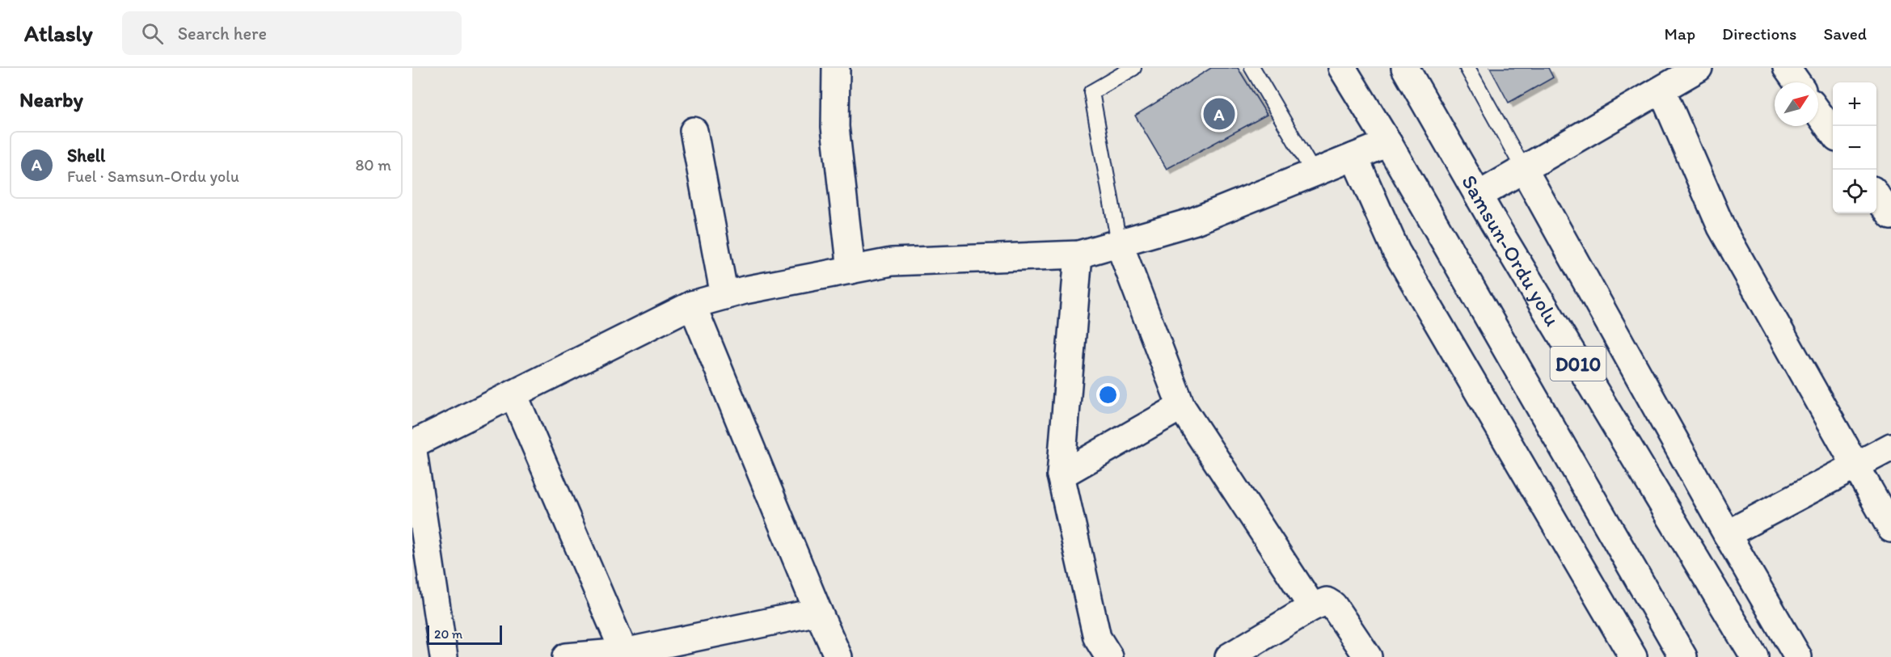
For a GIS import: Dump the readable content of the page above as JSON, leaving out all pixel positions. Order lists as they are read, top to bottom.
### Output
{
  "streets": {
    "main road": ["Samsun-Ordu yolu", "D010"]
  },
  "scale_bar": "20 m",
  "north": "top right",
  "page": {
    "header": "Atlasly",
    "search": "Search here",
    "nav": ["Map", "Directions", "Saved"],
    "heading": "Nearby",
    "map_buttons": ["+", "−"],
    "pins": "A",
    "list": [
      {
        "mark": "A",
        "name": "Shell",
        "note": "Fuel · Samsun-Ordu yolu",
        "value": "80 m"
      }
    ],
    "scale": "20 m"
  }
}
